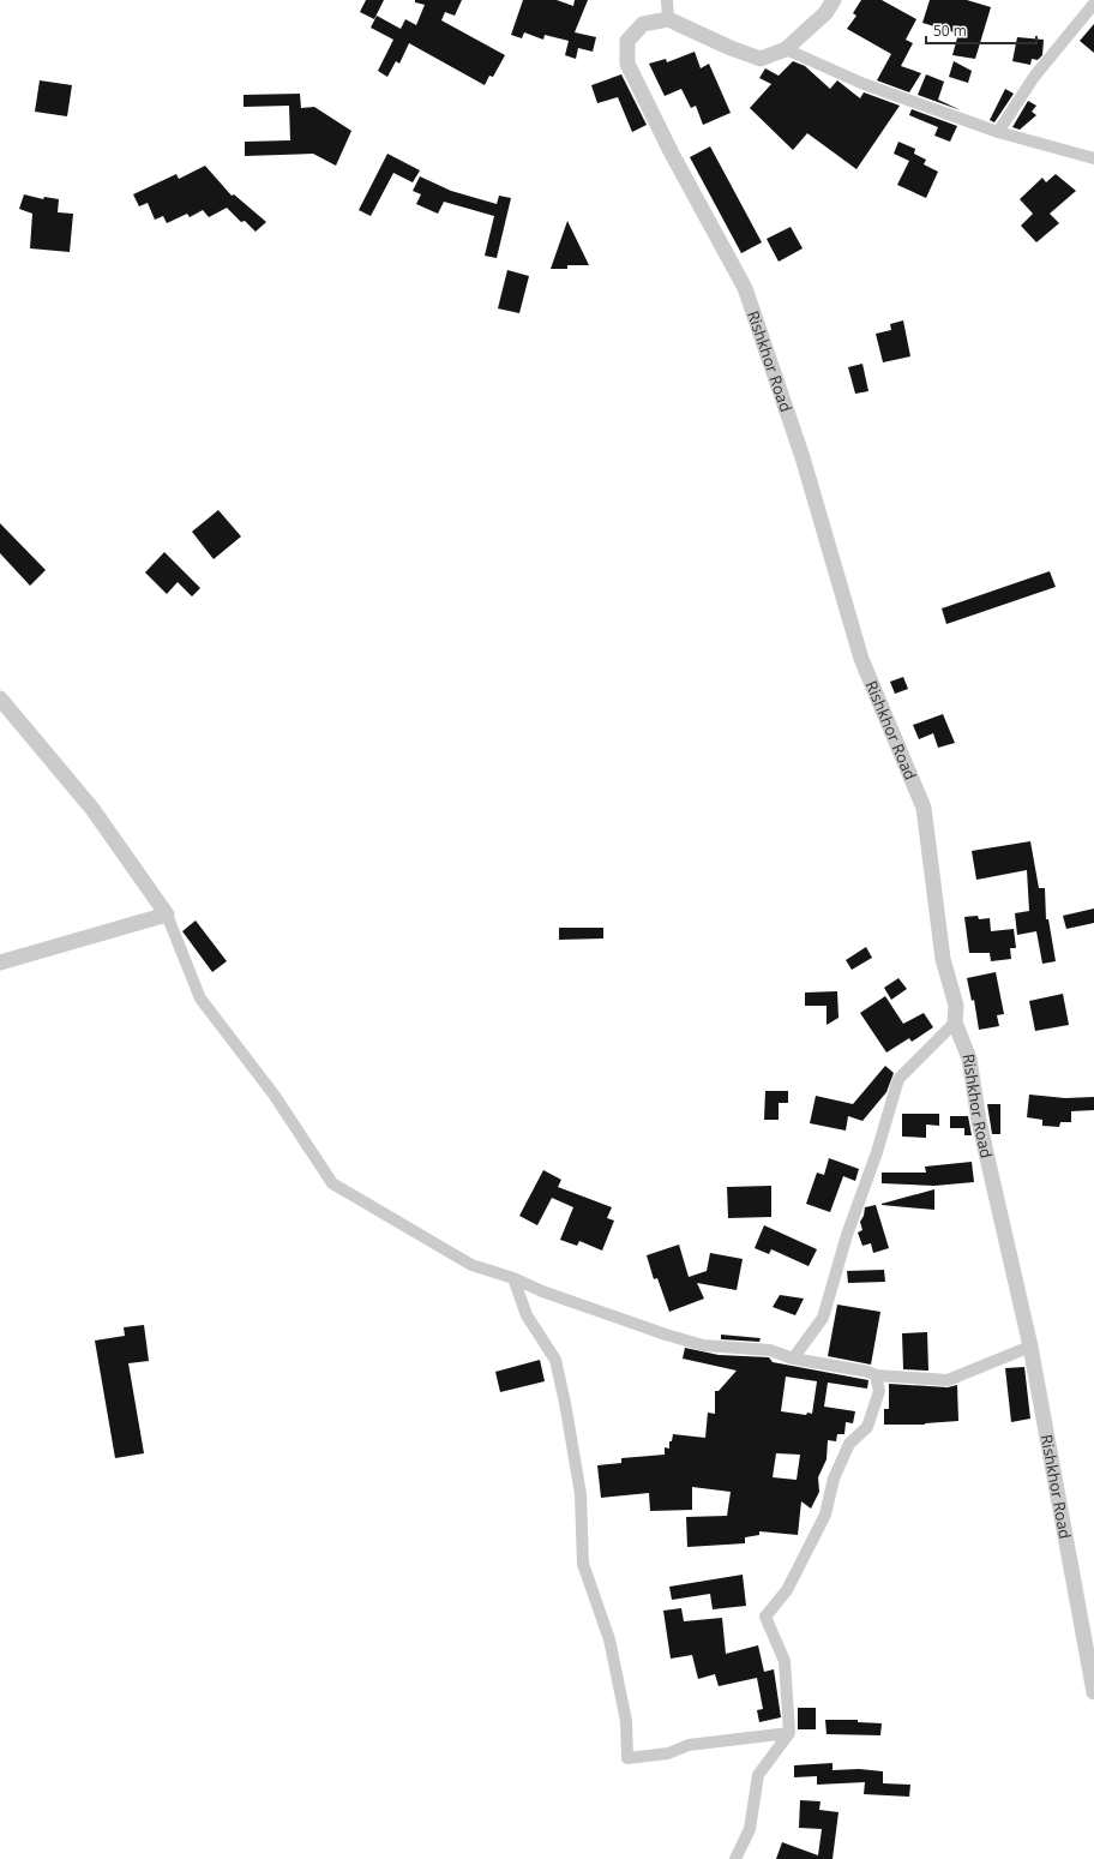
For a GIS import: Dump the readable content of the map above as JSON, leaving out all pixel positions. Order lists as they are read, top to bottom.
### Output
{
  "streets": {
    "street": ["Rishkhor Road"]
  },
  "scale_bar": "50 m"
}
